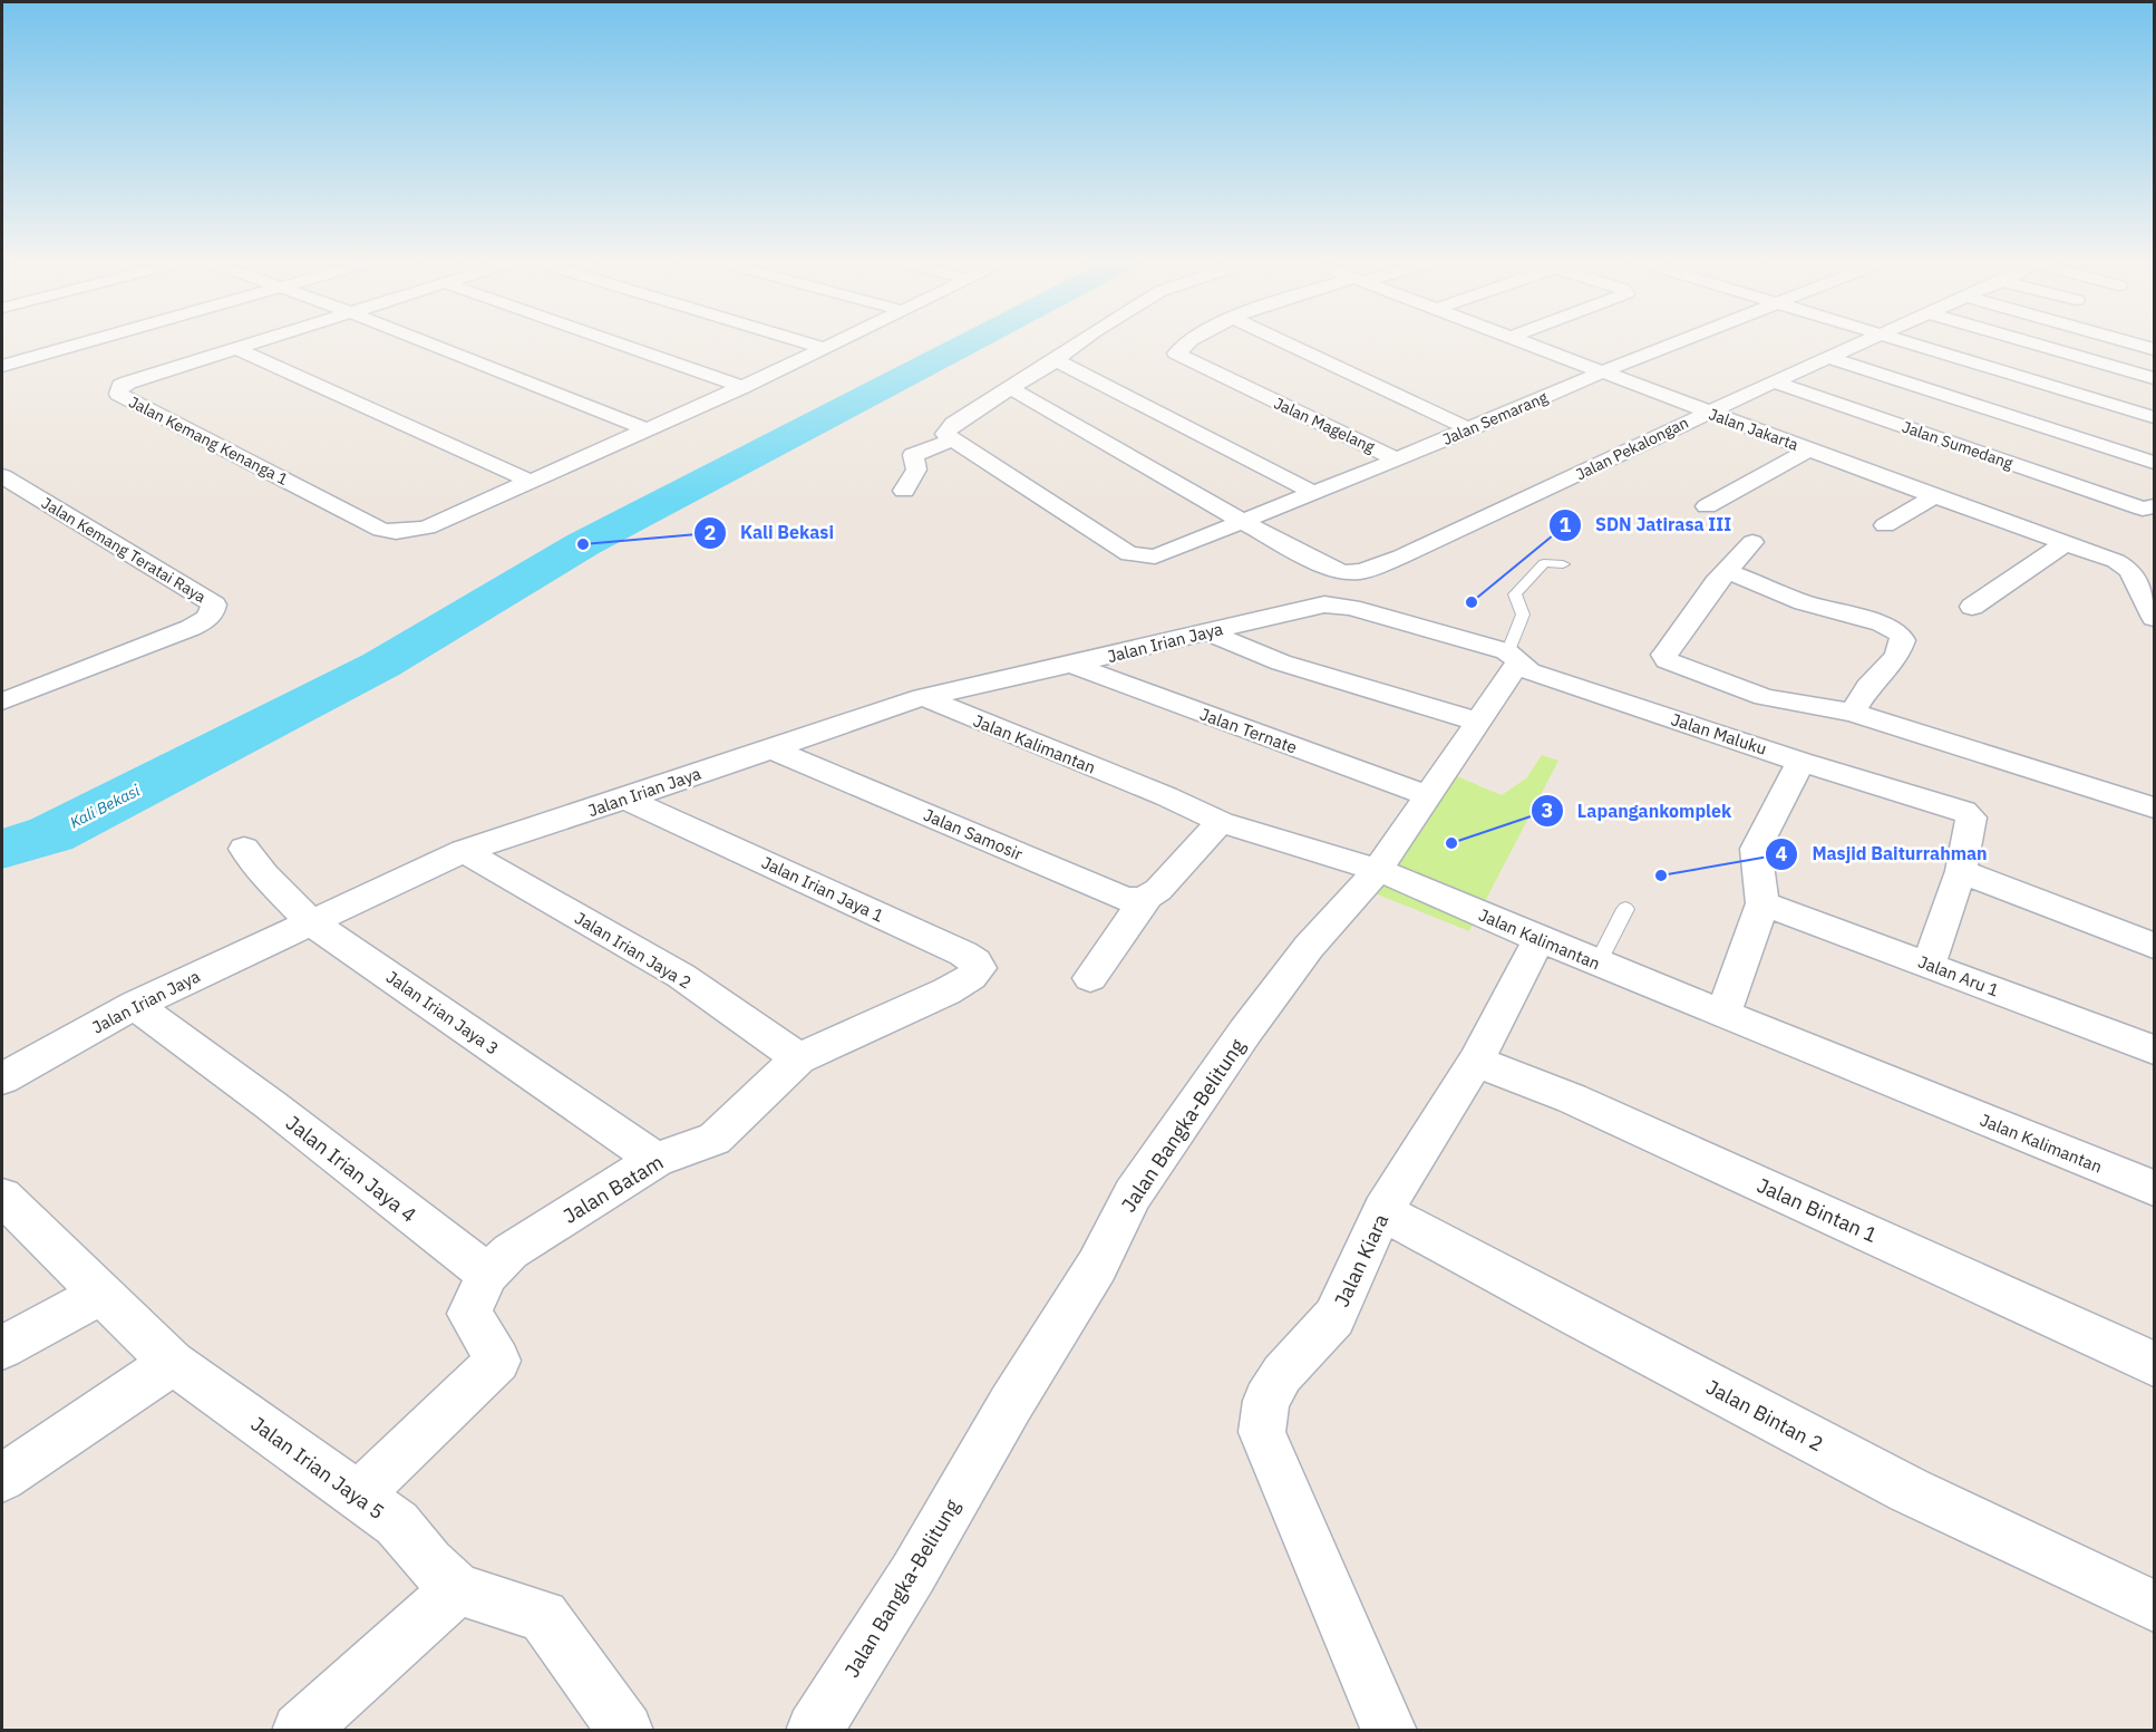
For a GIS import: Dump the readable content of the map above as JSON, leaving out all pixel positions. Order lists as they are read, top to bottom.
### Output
{
  "streets": {
    "street": [
      "Jalan Semarang",
      "Jalan Magelang",
      "Jalan Jakarta",
      "Jalan Kemang Kenanga 1",
      "Jalan Sumedang",
      "Jalan Pekalongan",
      "Jalan Kemang Teratai Raya",
      "Jalan Irian Jaya",
      "Jalan Ternate",
      "Jalan Maluku",
      "Jalan Kalimantan",
      "Jalan Samosir",
      "Jalan Irian Jaya 1",
      "Jalan Irian Jaya 2",
      "Jalan Aru 1",
      "Jalan Irian Jaya 3",
      "Jalan Bangka-Belitung",
      "Jalan Irian Jaya 4",
      "Jalan Batam",
      "Jalan Bintan 1",
      "Jalan Kiara",
      "Jalan Bintan 2",
      "Jalan Irian Jaya 5"
    ]
  },
  "crossings": [
    ["Jalan Semarang", "Jalan Magelang"],
    ["Jalan Semarang", "Jalan Jakarta"],
    ["Jalan Semarang", "Jalan Pekalongan"],
    ["Jalan Jakarta", "Jalan Pekalongan"],
    ["Jalan Sumedang", "Jalan Pekalongan"],
    ["Jalan Irian Jaya", "Jalan Ternate"],
    ["Jalan Irian Jaya", "Jalan Maluku"],
    ["Jalan Irian Jaya", "Jalan Kalimantan"],
    ["Jalan Irian Jaya", "Jalan Samosir"],
    ["Jalan Irian Jaya", "Jalan Irian Jaya 1"],
    ["Jalan Irian Jaya", "Jalan Irian Jaya 2"],
    ["Jalan Irian Jaya", "Jalan Irian Jaya 3"],
    ["Jalan Irian Jaya", "Jalan Irian Jaya 4"],
    ["Jalan Ternate", "Jalan Bangka-Belitung"],
    ["Jalan Maluku", "Jalan Aru 1"],
    ["Jalan Maluku", "Jalan Bangka-Belitung"],
    ["Jalan Kalimantan", "Jalan Bangka-Belitung"],
    ["Jalan Kalimantan", "Jalan Kiara"],
    ["Jalan Irian Jaya 1", "Jalan Batam"],
    ["Jalan Irian Jaya 2", "Jalan Batam"],
    ["Jalan Irian Jaya 3", "Jalan Batam"],
    ["Jalan Irian Jaya 4", "Jalan Batam"],
    ["Jalan Bintan 1", "Jalan Kiara"],
    ["Jalan Kiara", "Jalan Bintan 2"]
  ],
  "water": ["Kali Bekasi"],
  "places": [
    "Kali Bekasi",
    "SDN Jatirasa III",
    "Lapangankomplek",
    "Masjid Baiturrahman"
  ]
}
